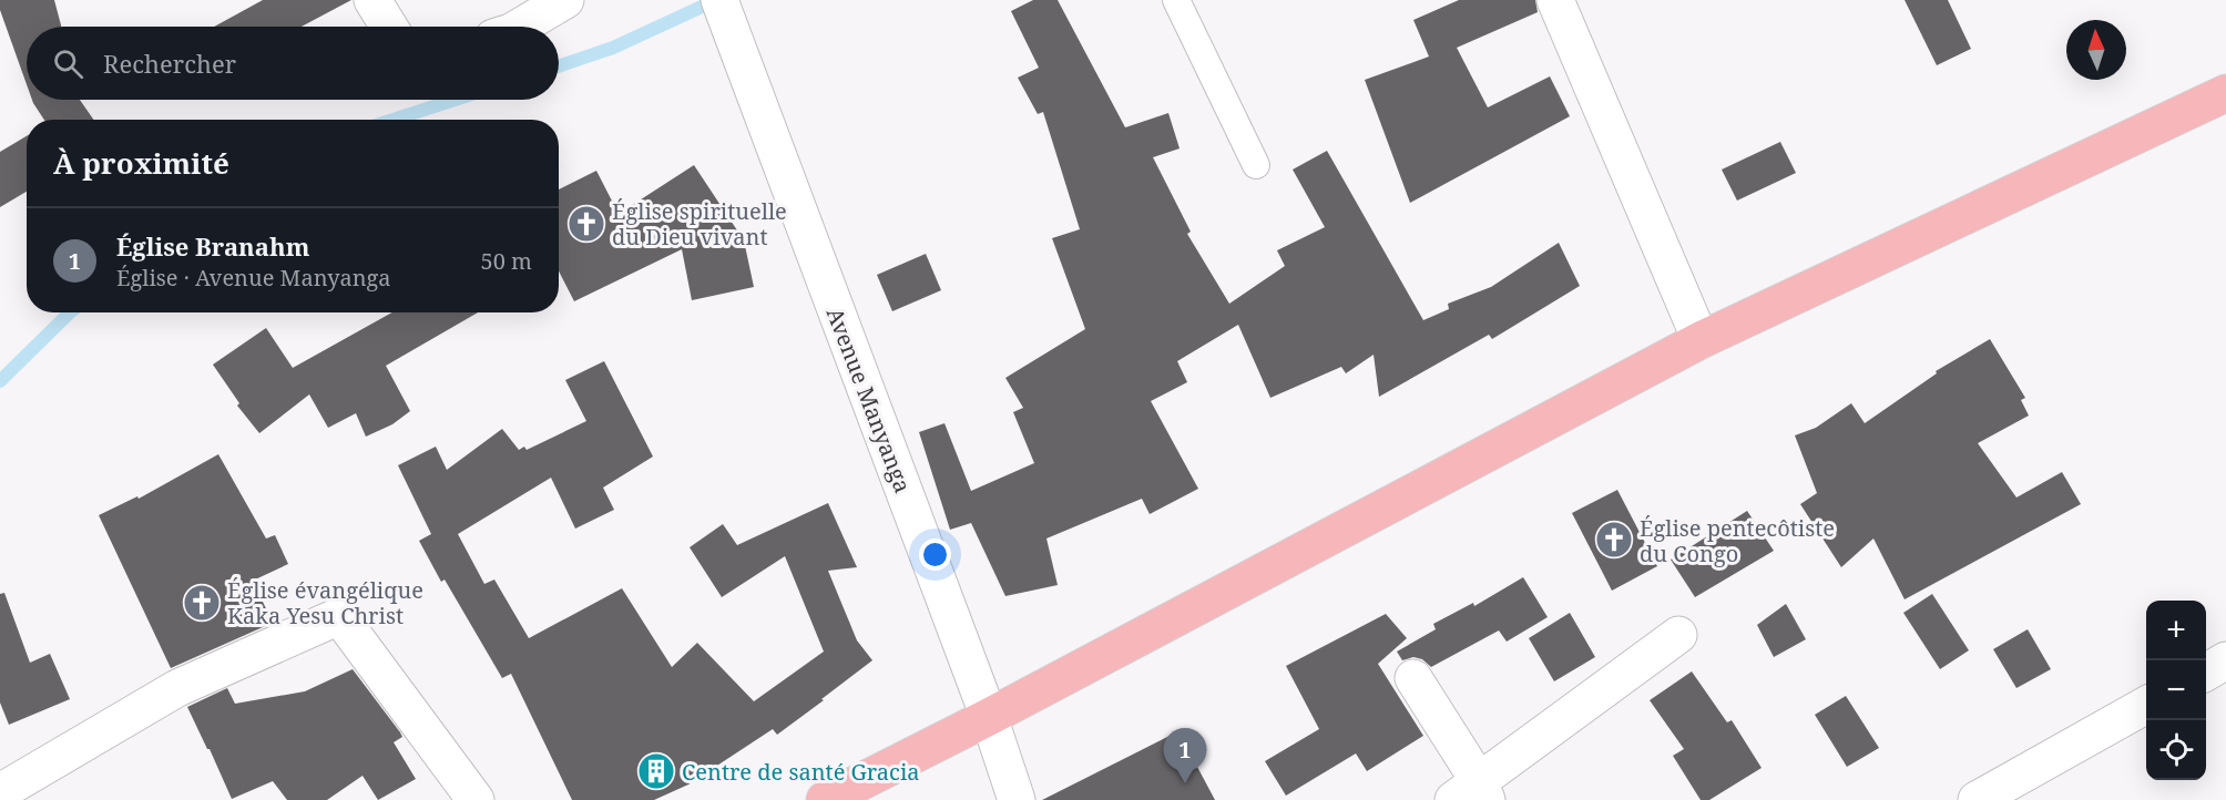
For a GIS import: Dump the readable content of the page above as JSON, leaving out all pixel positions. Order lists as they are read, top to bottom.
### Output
{
  "streets": {
    "street": ["Avenue Manyanga"]
  },
  "places": {
    "church": ["Église spirituelle du Dieu vivant", "Église pentecôtiste du Congo", "Église évangélique Kaka Yesu Christ"],
    "building": ["Centre de santé Gracia"]
  },
  "north": "top",
  "page": {
    "search": "Rechercher",
    "heading": "À proximité",
    "list": [
      {
        "mark": "1",
        "name": "Église Branahm",
        "note": "Église · Avenue Manyanga",
        "value": "50 m"
      }
    ],
    "map_buttons": ["+", "−"],
    "pins": "1"
  }
}
